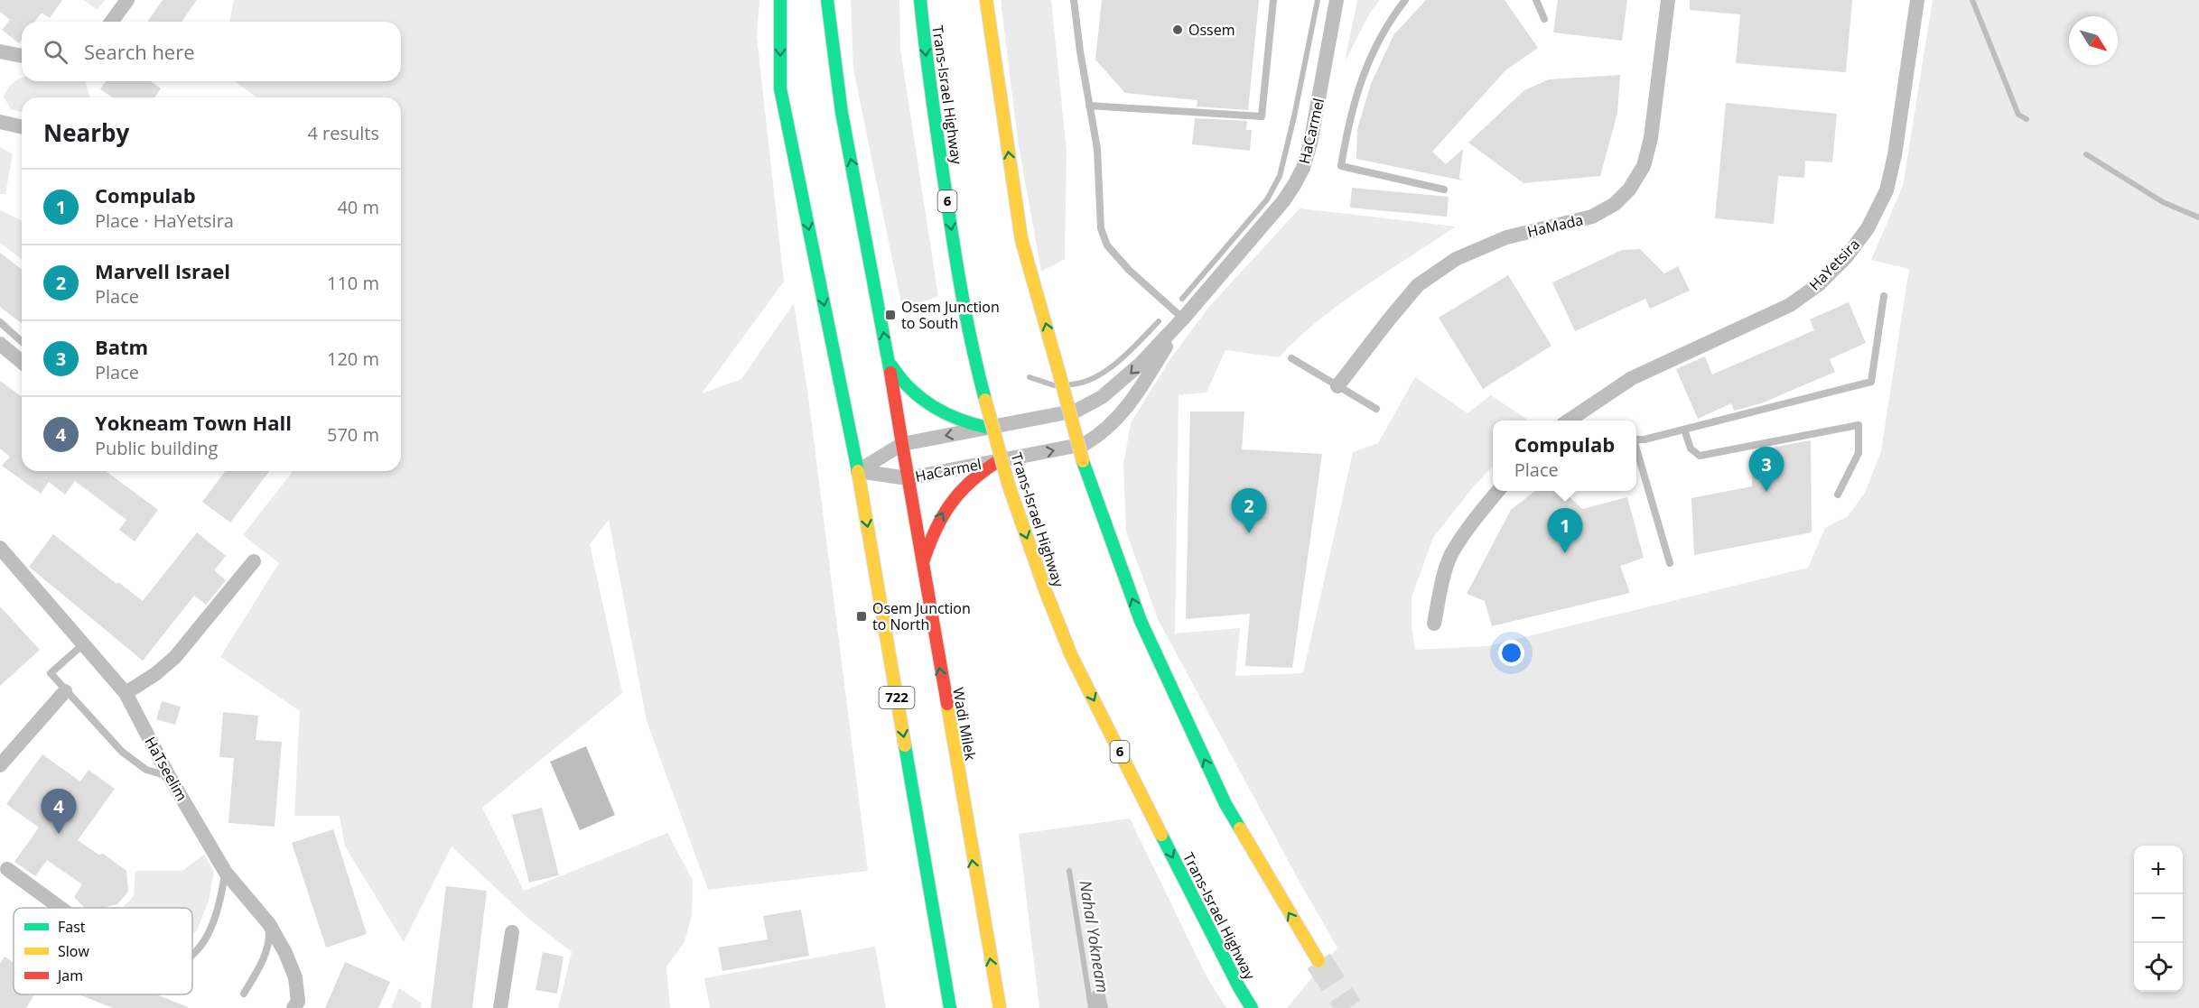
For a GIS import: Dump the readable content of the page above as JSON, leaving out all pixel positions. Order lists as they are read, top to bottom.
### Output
{
  "streets": {
    "main road": [
      "Trans-Israel Highway",
      "6",
      "722",
      "Wadi Milek"
    ],
    "street": [
      "HaCarmel",
      "HaMada",
      "HaYetsira",
      "HaTseelim"
    ]
  },
  "crossings": [
    ["HaCarmel", "722"],
    ["HaCarmel", "Wadi Milek"]
  ],
  "water": ["Nahal Yokneam"],
  "places": {
    "other": ["Ossem"],
    "transit": ["Osem Junction to South", "Osem Junction to North"]
  },
  "legend": ["Fast", "Slow", "Jam"],
  "north": "bottom right",
  "page": {
    "search": "Search here",
    "heading": ["Nearby", "4 results"],
    "list": [
      {
        "mark": "1",
        "name": "Compulab",
        "note": "Place · HaYetsira",
        "value": "40 m"
      },
      {
        "mark": "2",
        "name": "Marvell Israel",
        "note": "Place",
        "value": "110 m"
      },
      {
        "mark": "3",
        "name": "Batm",
        "note": "Place",
        "value": "120 m"
      },
      {
        "mark": "4",
        "name": "Yokneam Town Hall",
        "note": "Public building",
        "value": "570 m"
      }
    ],
    "popup": ["Compulab", "Place"],
    "pins": [
      "3",
      "2",
      "1",
      "4"
    ],
    "map_buttons": ["+", "−"]
  }
}
